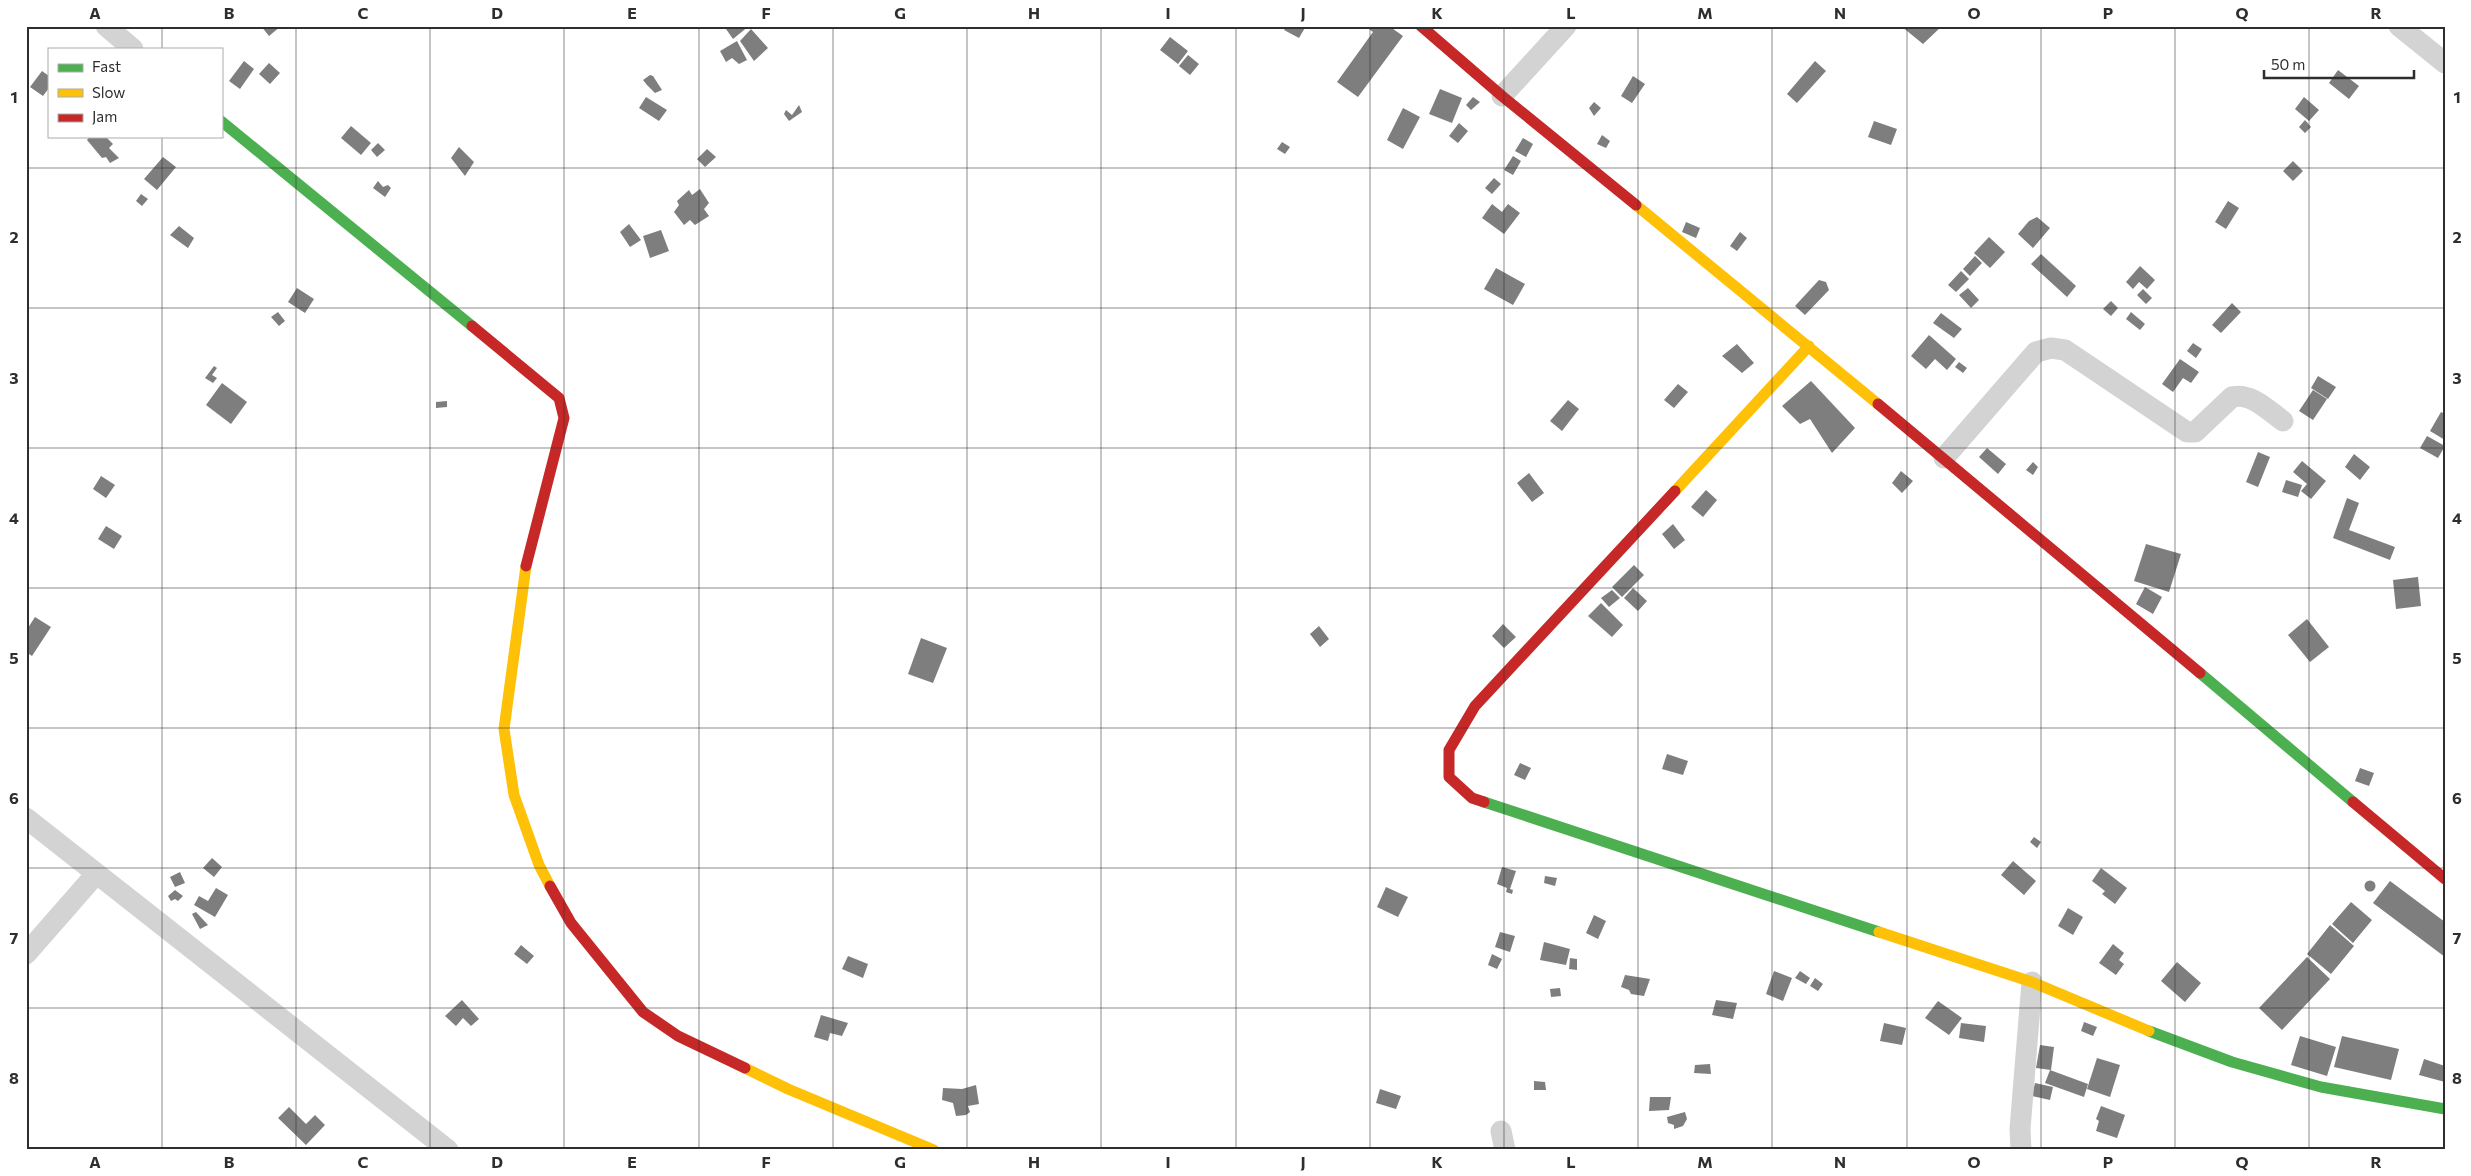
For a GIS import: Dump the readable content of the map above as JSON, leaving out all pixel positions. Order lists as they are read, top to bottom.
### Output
{
  "legend": ["Fast", "Slow", "Jam"],
  "scale_bar": "50 m",
  "grid": {
    "columns": [
      "A",
      "B",
      "C",
      "D",
      "E",
      "F",
      "G",
      "H",
      "I",
      "J",
      "K",
      "L",
      "M",
      "N",
      "O",
      "P",
      "Q",
      "R"
    ],
    "rows": [
      "1",
      "2",
      "3",
      "4",
      "5",
      "6",
      "7",
      "8"
    ]
  }
}
